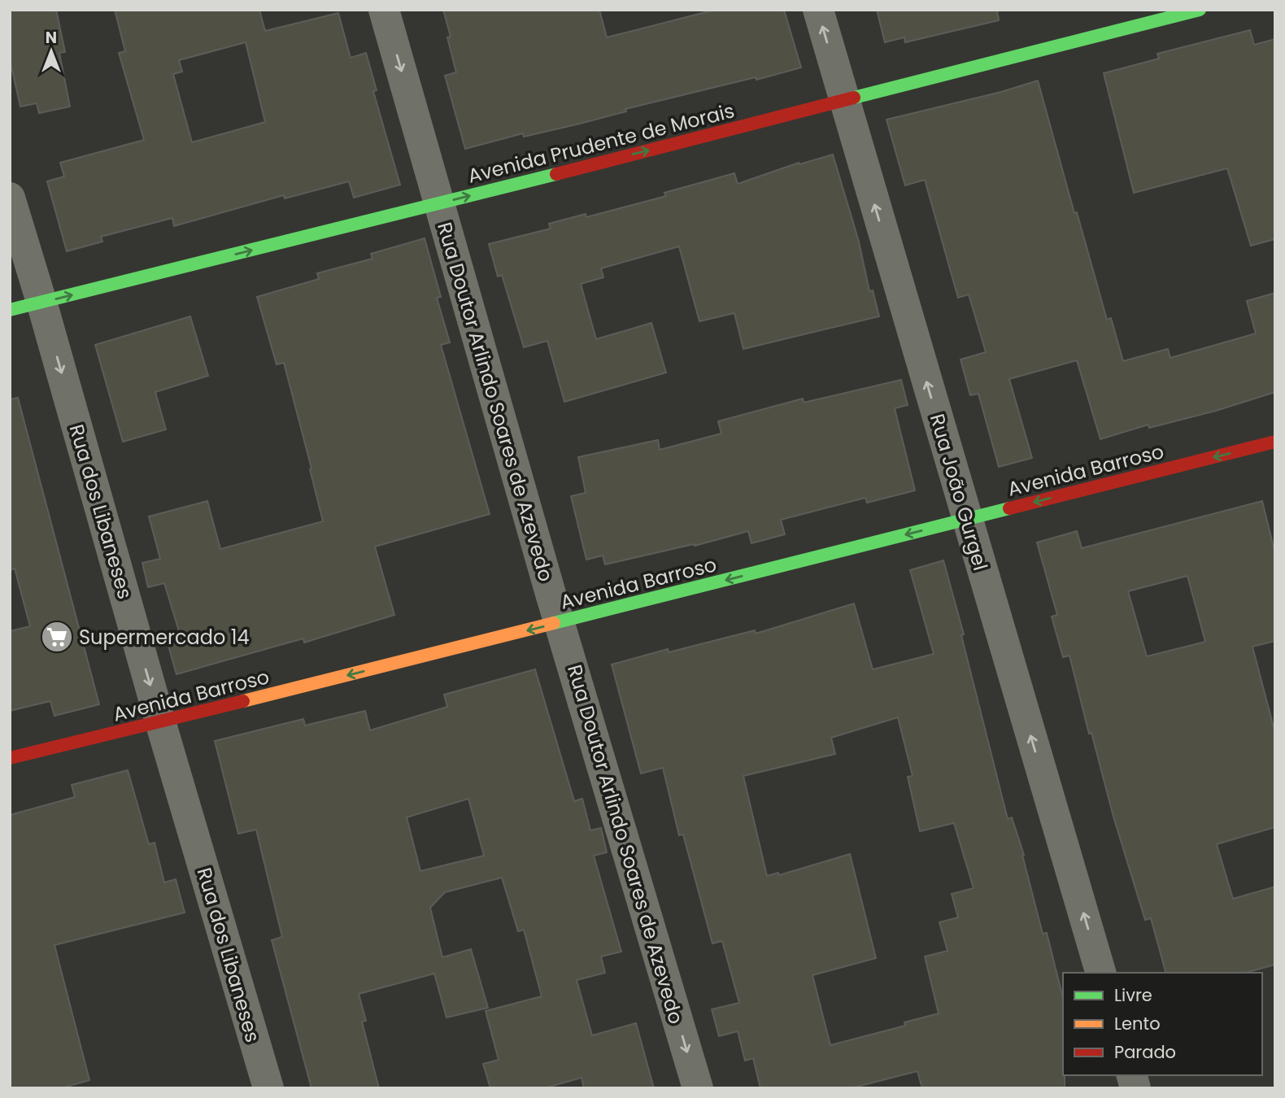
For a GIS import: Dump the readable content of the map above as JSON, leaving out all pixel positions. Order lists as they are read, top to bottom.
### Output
{
  "streets": {
    "street": [
      "Avenida Prudente de Morais",
      "Rua Doutor Arlindo Soares de Azevedo",
      "Avenida Barroso",
      "Rua João Gurgel",
      "Rua dos Libaneses"
    ]
  },
  "crossings": [
    ["Avenida Prudente de Morais", "Rua Doutor Arlindo Soares de Azevedo"],
    ["Avenida Prudente de Morais", "Rua João Gurgel"],
    ["Avenida Prudente de Morais", "Rua dos Libaneses"],
    ["Rua Doutor Arlindo Soares de Azevedo", "Avenida Barroso"],
    ["Avenida Barroso", "Rua João Gurgel"],
    ["Avenida Barroso", "Rua dos Libaneses"]
  ],
  "one_way": [
    "Avenida Prudente de Morais",
    "Rua Doutor Arlindo Soares de Azevedo",
    "Avenida Barroso",
    "Rua João Gurgel",
    "Rua dos Libaneses"
  ],
  "places": {
    "supermarket": ["Supermercado 14"]
  },
  "legend": ["Livre", "Lento", "Parado"],
  "north": "top"
}
